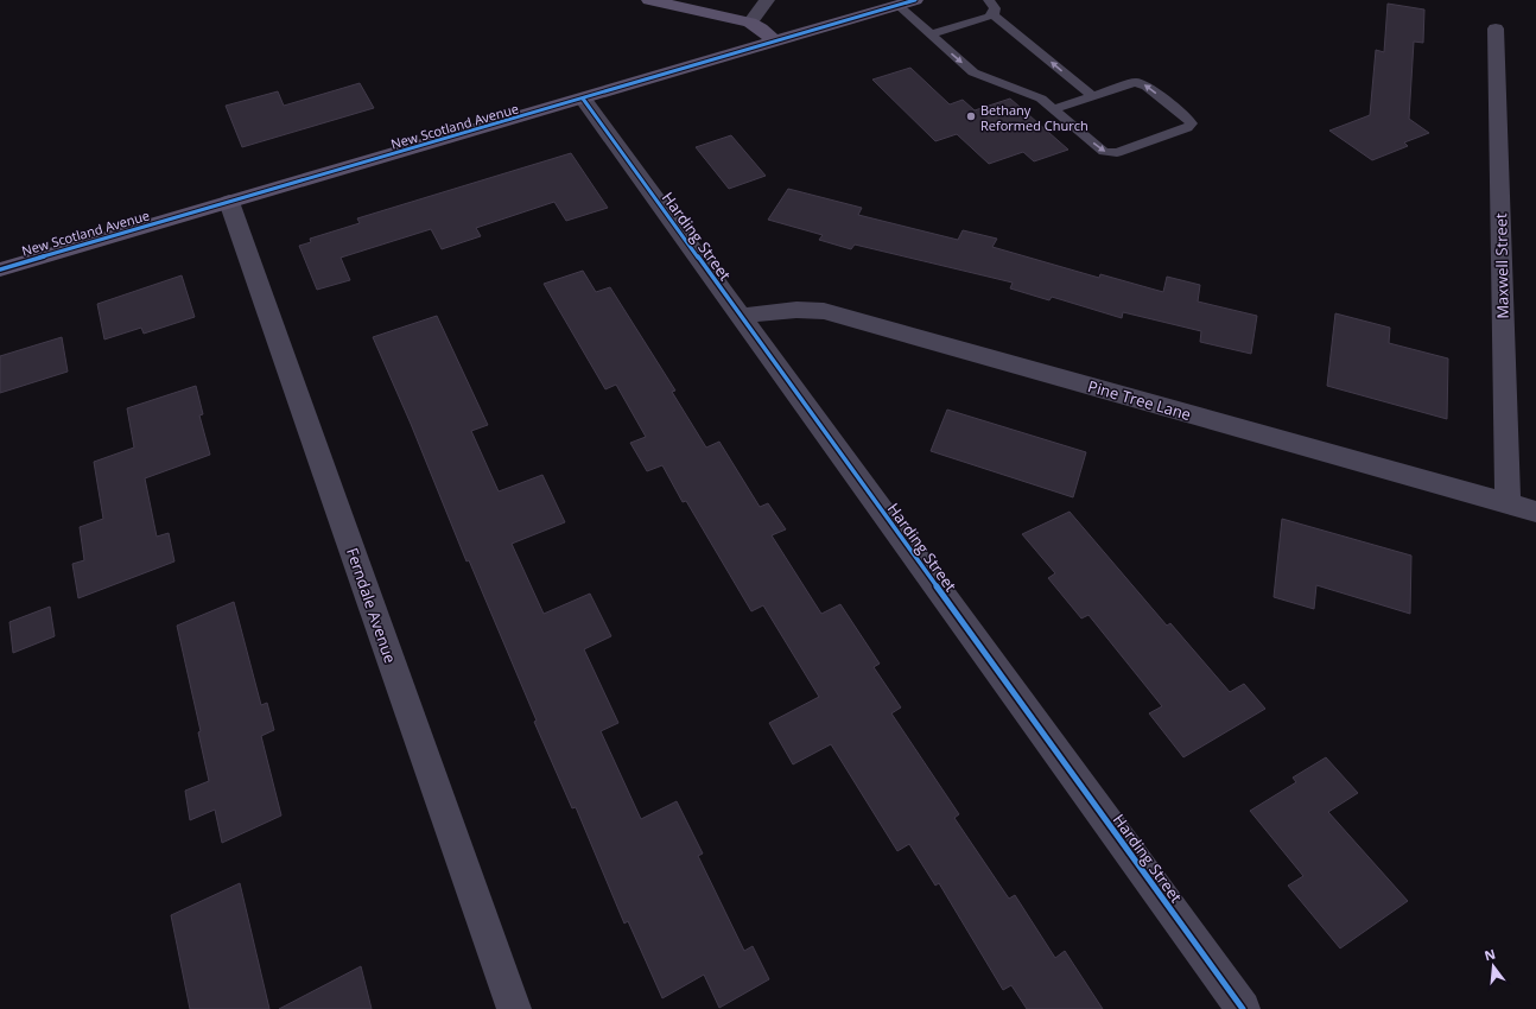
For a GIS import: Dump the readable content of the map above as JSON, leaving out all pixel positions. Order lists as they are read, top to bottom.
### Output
{
  "streets": {
    "street": [
      "New Scotland Avenue",
      "Harding Street",
      "Maxwell Street",
      "Pine Tree Lane",
      "Ferndale Avenue"
    ]
  },
  "crossings": [
    ["New Scotland Avenue", "Harding Street"],
    ["New Scotland Avenue", "Ferndale Avenue"],
    ["Harding Street", "Pine Tree Lane"],
    ["Maxwell Street", "Pine Tree Lane"]
  ],
  "places": ["Bethany Reformed Church"],
  "north": "top"
}
